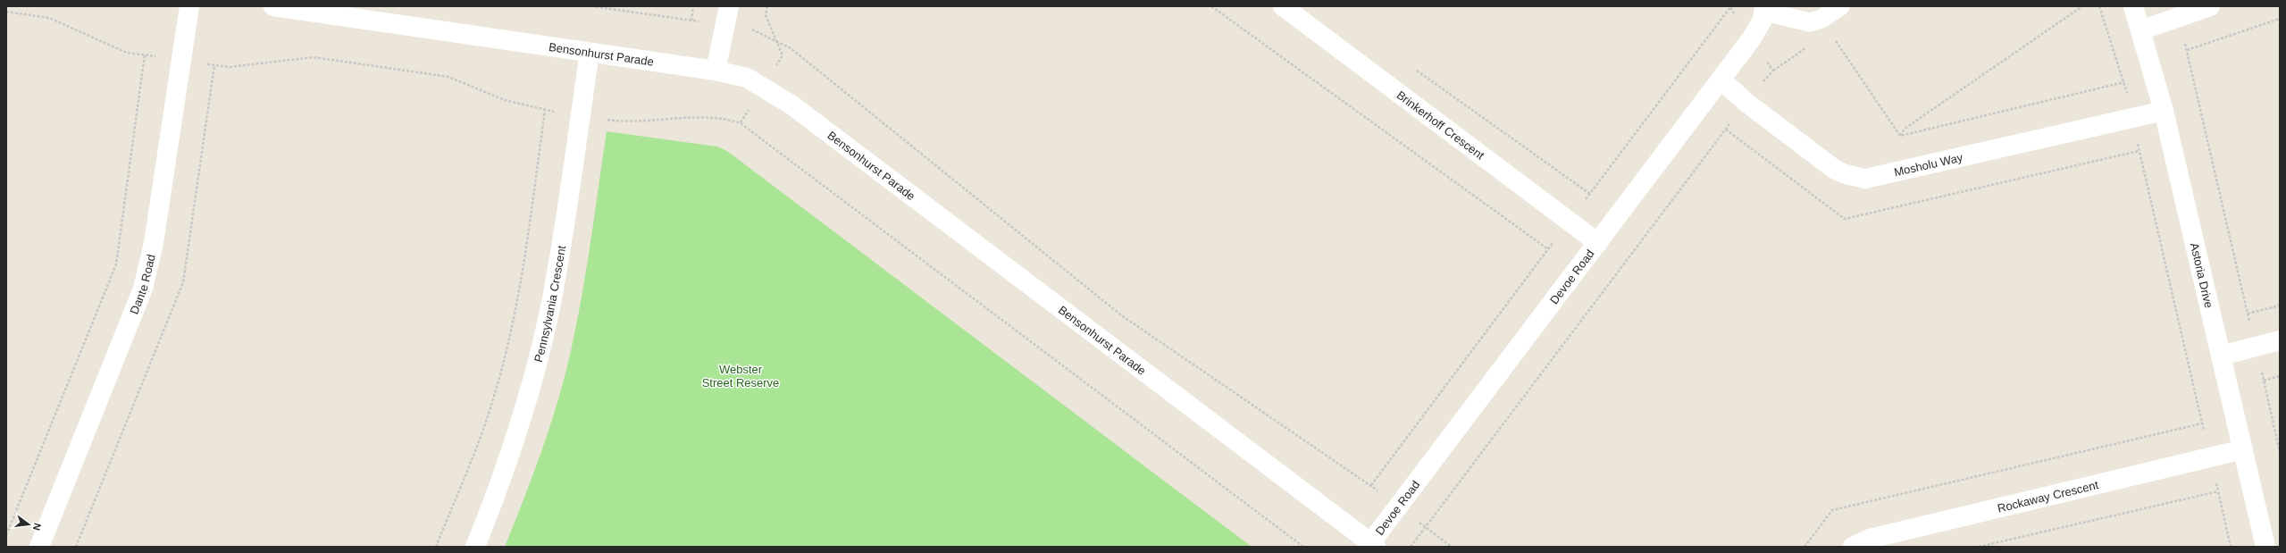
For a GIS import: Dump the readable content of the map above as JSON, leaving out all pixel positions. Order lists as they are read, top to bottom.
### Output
{
  "streets": {
    "street": [
      "Bensonhurst Parade",
      "Brinkerhoff Crescent",
      "Mosholu Way",
      "Astoria Drive",
      "Devoe Road",
      "Dante Road",
      "Pennsylvania Crescent",
      "Rockaway Crescent"
    ]
  },
  "crossings": [
    ["Bensonhurst Parade", "Devoe Road"],
    ["Bensonhurst Parade", "Pennsylvania Crescent"],
    ["Brinkerhoff Crescent", "Devoe Road"],
    ["Mosholu Way", "Astoria Drive"],
    ["Mosholu Way", "Devoe Road"],
    ["Astoria Drive", "Rockaway Crescent"]
  ],
  "parks": ["Webster Street Reserve"],
  "north": "right"
}
